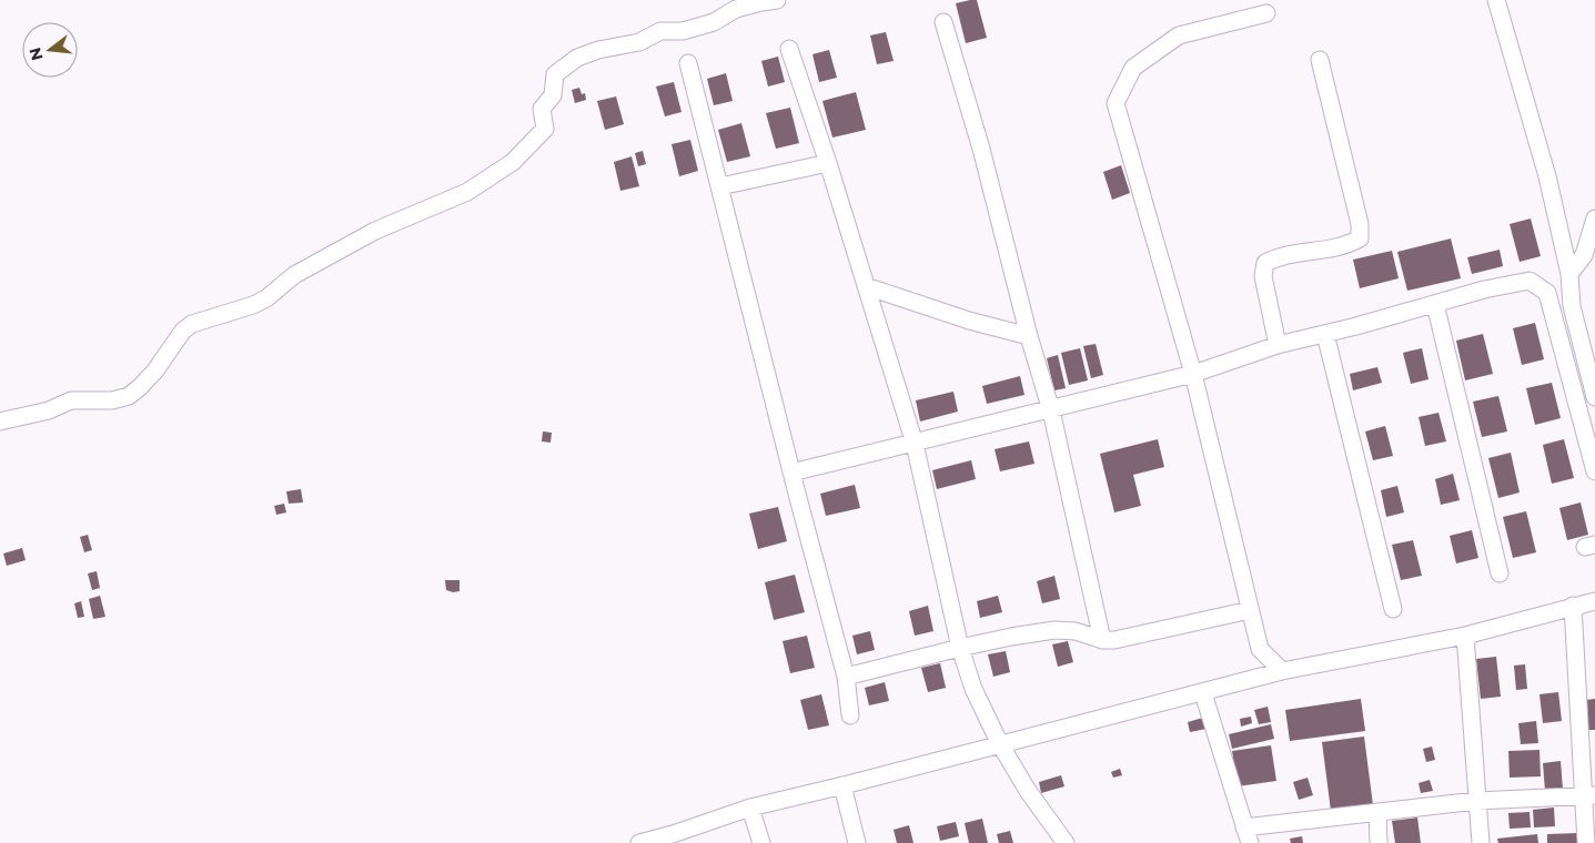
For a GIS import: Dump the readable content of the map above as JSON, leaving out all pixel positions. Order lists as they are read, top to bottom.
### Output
{
  "north": "left"
}
